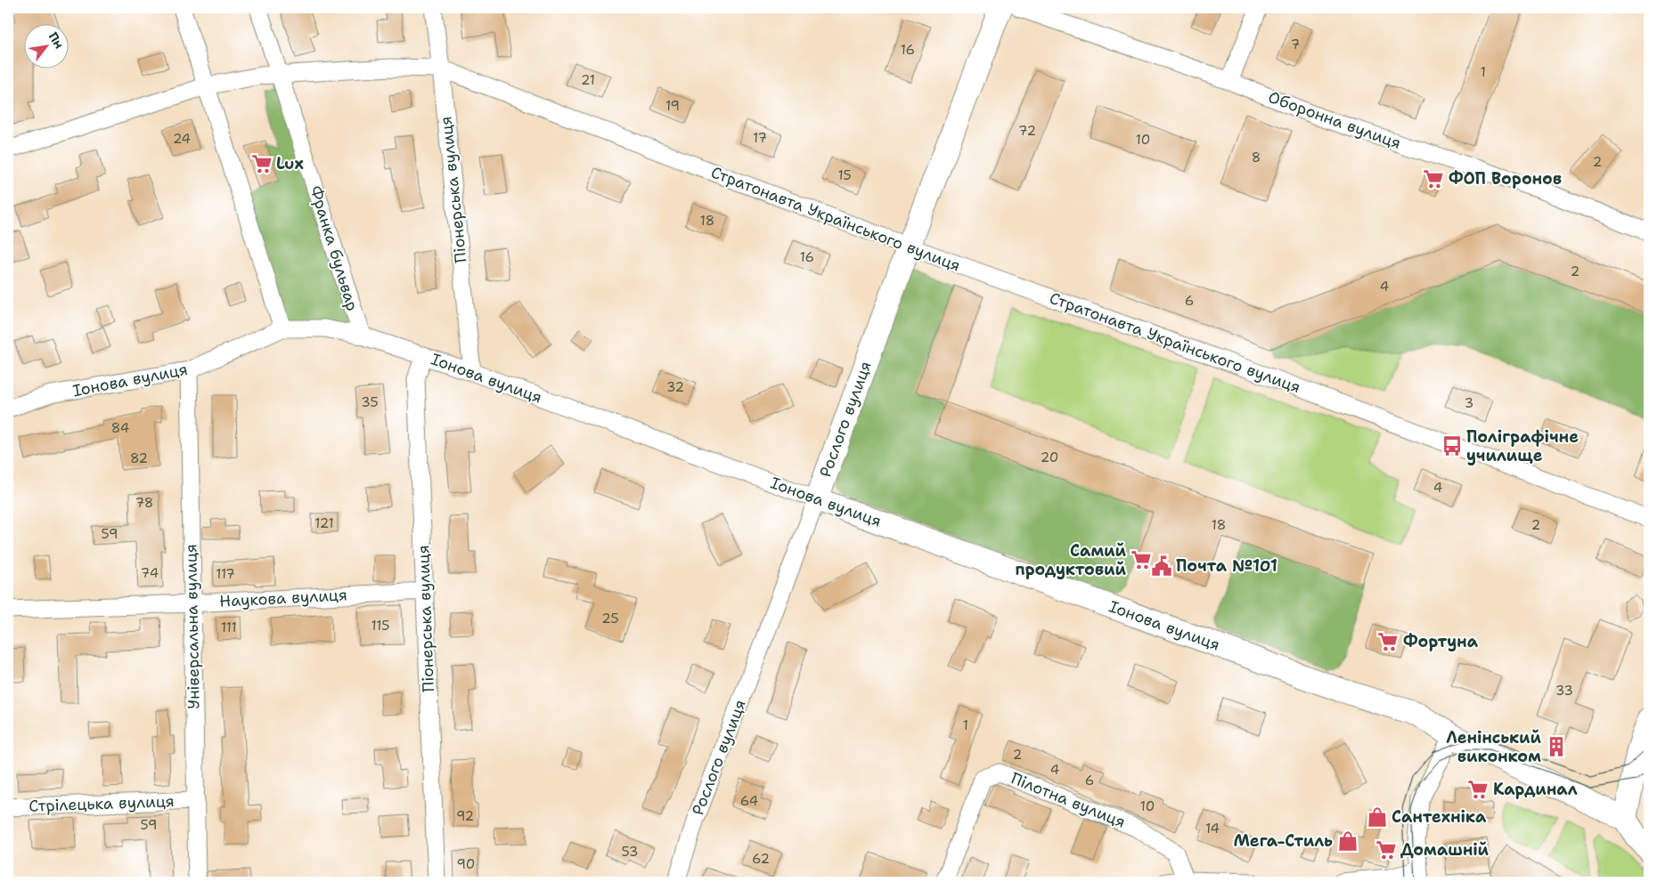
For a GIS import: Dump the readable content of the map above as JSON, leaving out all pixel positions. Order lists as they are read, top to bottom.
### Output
{
  "streets": {
    "street": [
      "Оборонна вулиця",
      "Піонерська вулиця",
      "Стратонавта Українського вулиця",
      "Франка бульвар",
      "Іонова вулиця",
      "Рослого вулиця",
      "Наукова вулиця",
      "Універсальна вулиця",
      "Пілотна вулиця",
      "Стрілецька вулиця"
    ]
  },
  "crossings": [
    ["Піонерська вулиця", "Стратонавта Українського вулиця"],
    ["Піонерська вулиця", "Іонова вулиця"],
    ["Піонерська вулиця", "Наукова вулиця"],
    ["Стратонавта Українського вулиця", "Франка бульвар"],
    ["Стратонавта Українського вулиця", "Рослого вулиця"],
    ["Франка бульвар", "Іонова вулиця"],
    ["Іонова вулиця", "Рослого вулиця"],
    ["Іонова вулиця", "Універсальна вулиця"],
    ["Наукова вулиця", "Універсальна вулиця"],
    ["Універсальна вулиця", "Стрілецька вулиця"]
  ],
  "places": {
    "supermarket": [
      "Lux",
      "ФОП Воронов",
      "Самий продуктовий",
      "Фортуна",
      "Кардинал",
      "Домашній"
    ],
    "bus stop": ["Поліграфічне училище"],
    "public building": ["Почта №101"],
    "building": ["Ленінський виконком"],
    "shop": ["Сантехніка", "Мега-Стиль"]
  },
  "house_numbers": [
    "7",
    "16",
    "1",
    "21",
    "19",
    "72",
    "17",
    "24",
    "10",
    "8",
    "2",
    "15",
    "18",
    "16",
    "2",
    "4",
    "6",
    "32",
    "35",
    "3",
    "84",
    "20",
    "82",
    "4",
    "78",
    "121",
    "18",
    "2",
    "59",
    "74",
    "117",
    "25",
    "115",
    "111",
    "33",
    "1",
    "2",
    "4",
    "6",
    "64",
    "10",
    "92",
    "59",
    "14",
    "53",
    "62",
    "90"
  ],
  "north": "top right"
}
